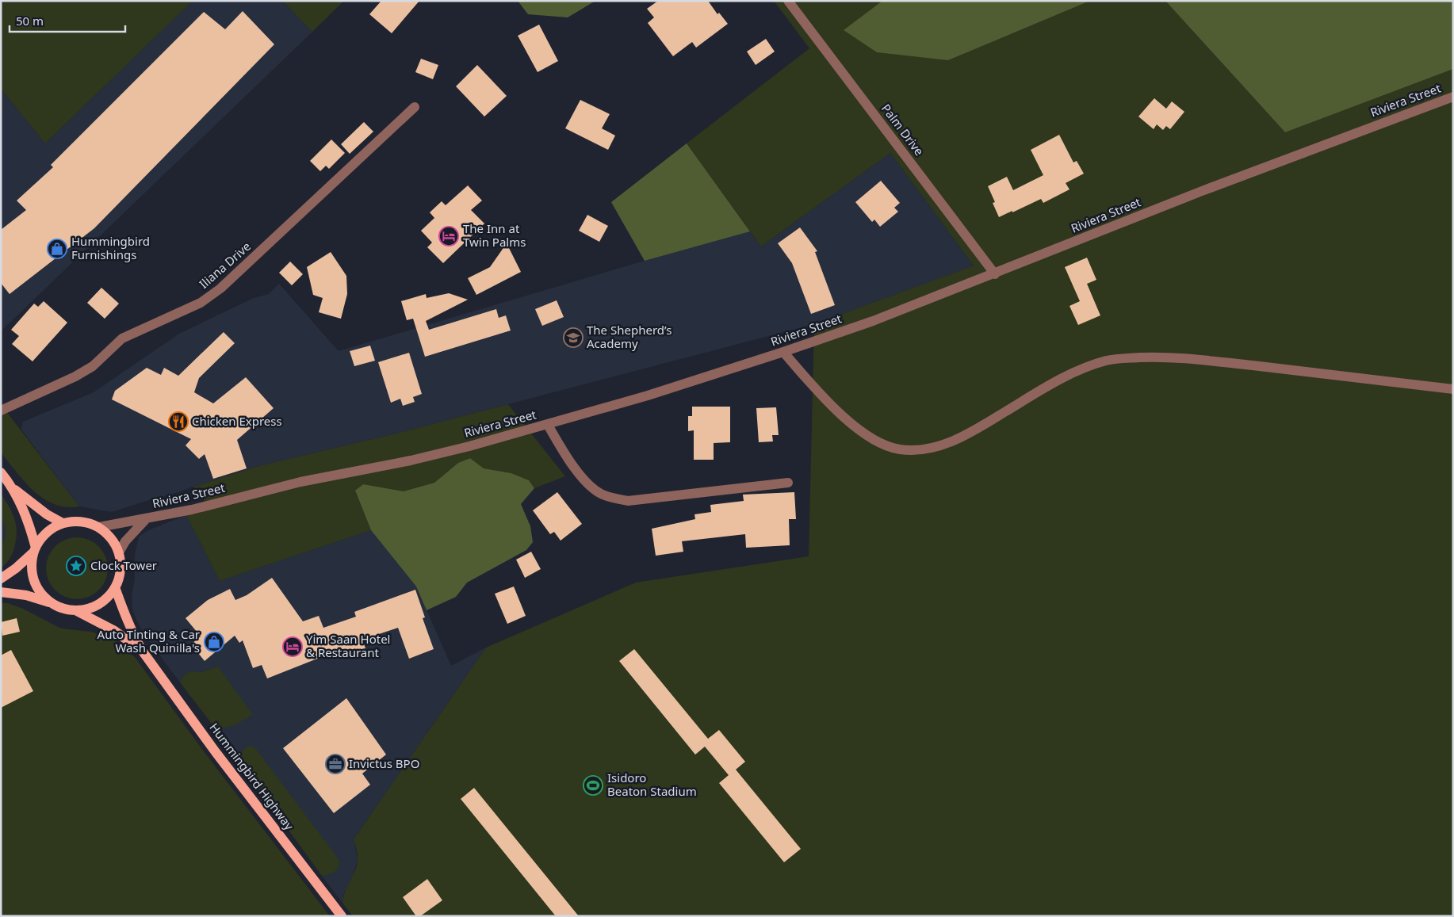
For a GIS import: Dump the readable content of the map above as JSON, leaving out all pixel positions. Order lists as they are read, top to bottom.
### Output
{
  "streets": {
    "main road": ["Hummingbird Highway"],
    "street": ["Riviera Street", "Palm Drive", "Iliana Drive"]
  },
  "crossings": [
    ["Riviera Street", "Palm Drive"],
    ["Riviera Street", "Hummingbird Highway"]
  ],
  "places": {
    "hotel": ["The Inn at Twin Palms", "Yim Saan Hotel & Restaurant"],
    "shop": ["Hummingbird Furnishings", "Auto Tinting & Car Wash Quinilla's"],
    "school or university": ["The Shepherd’s Academy"],
    "restaurant": ["Chicken Express"],
    "place": ["Clock Tower"],
    "office": ["Invictus BPO"],
    "sports": ["Isidoro Beaton Stadium"]
  },
  "scale_bar": "50 m"
}
